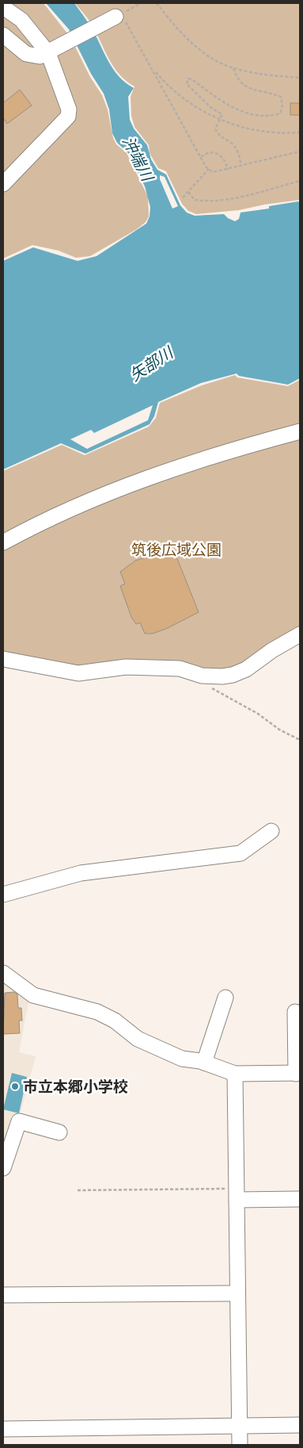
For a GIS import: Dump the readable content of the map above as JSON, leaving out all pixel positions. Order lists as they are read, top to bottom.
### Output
{
  "water": ["沖端川", "矢部川"],
  "parks": ["筑後広域公園"],
  "places": ["市立本郷小学校"]
}
